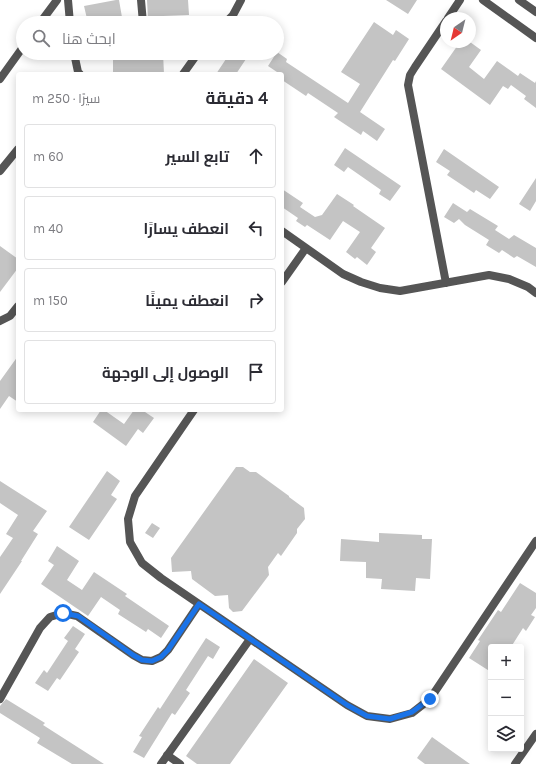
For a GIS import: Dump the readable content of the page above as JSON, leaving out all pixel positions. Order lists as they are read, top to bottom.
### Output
{
  "north": "bottom left",
  "page": {
    "search": "ابحث هنا",
    "heading": ["4 دقيقة", "سيرًا · 250 m"],
    "list": [
      ["تابع السير", "60 m"],
      ["انعطف يسارًا", "40 m"],
      ["انعطف يمينًا", "150 m"],
      "الوصول إلى الوجهة"
    ],
    "map_buttons": ["+", "−"]
  }
}
